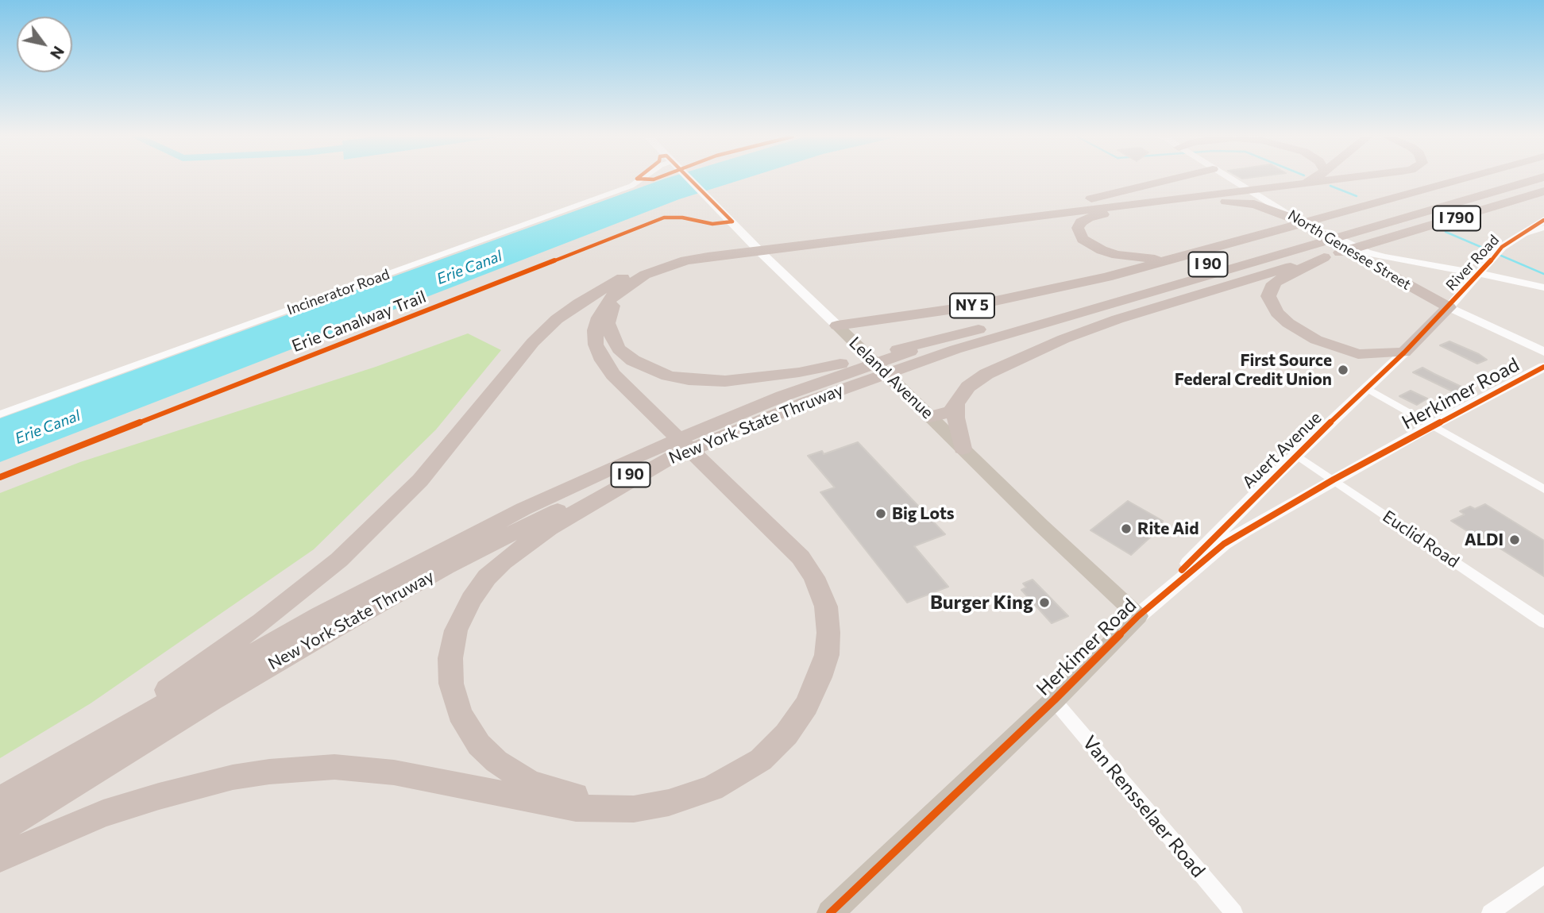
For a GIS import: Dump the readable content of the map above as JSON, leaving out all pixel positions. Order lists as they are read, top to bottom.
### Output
{
  "streets": {
    "highway": [
      "I 790",
      "North Genesee Street",
      "I 90",
      "NY 5",
      "New York State Thruway",
      "Auert Avenue"
    ],
    "main road": ["River Road", "Leland Avenue", "Herkimer Road"],
    "street": ["Incinerator Road", "Euclid Road", "Van Rensselaer Road"],
    "cycle path": ["Erie Canalway Trail"]
  },
  "crossings": [
    ["I 790", "New York State Thruway"],
    ["North Genesee Street", "River Road"],
    ["North Genesee Street", "NY 5"],
    ["North Genesee Street", "Auert Avenue"],
    ["River Road", "Auert Avenue"],
    ["NY 5", "Leland Avenue"],
    ["Leland Avenue", "Herkimer Road"],
    ["Leland Avenue", "Auert Avenue"],
    ["Herkimer Road", "Auert Avenue"],
    ["Herkimer Road", "Euclid Road"],
    ["Herkimer Road", "Van Rensselaer Road"],
    ["Auert Avenue", "Euclid Road"]
  ],
  "water": ["Erie Canal"],
  "places": [
    "First Source Federal Credit Union",
    "Big Lots",
    "Rite Aid",
    "ALDI",
    "Burger King"
  ],
  "north": "bottom right"
}
